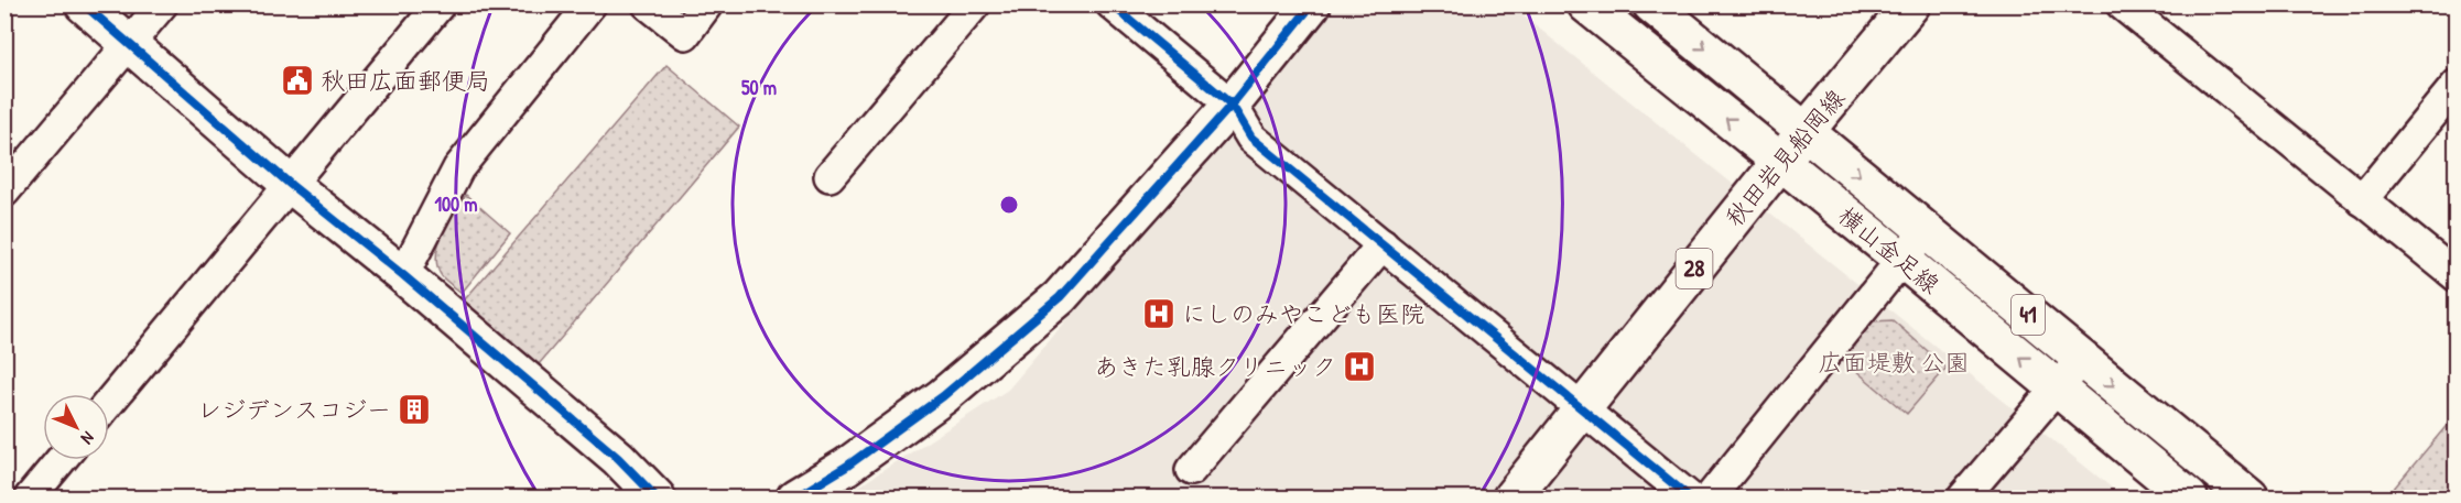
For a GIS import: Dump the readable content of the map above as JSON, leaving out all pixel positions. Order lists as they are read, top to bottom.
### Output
{
  "streets": {
    "main road": [
      "秋田岩見船岡線",
      "横山金足線",
      "28",
      "41"
    ]
  },
  "crossings": [
    ["秋田岩見船岡線", "横山金足線"]
  ],
  "parks": ["広面堤敷 公園"],
  "places": {
    "public building": ["秋田広面郵便局"],
    "hospital": ["にしのみやこども医院", "あきた乳腺クリニック"],
    "building": ["レジデンスコジー"]
  },
  "north": "bottom right",
  "rings": ["50 m", "100 m"]
}
